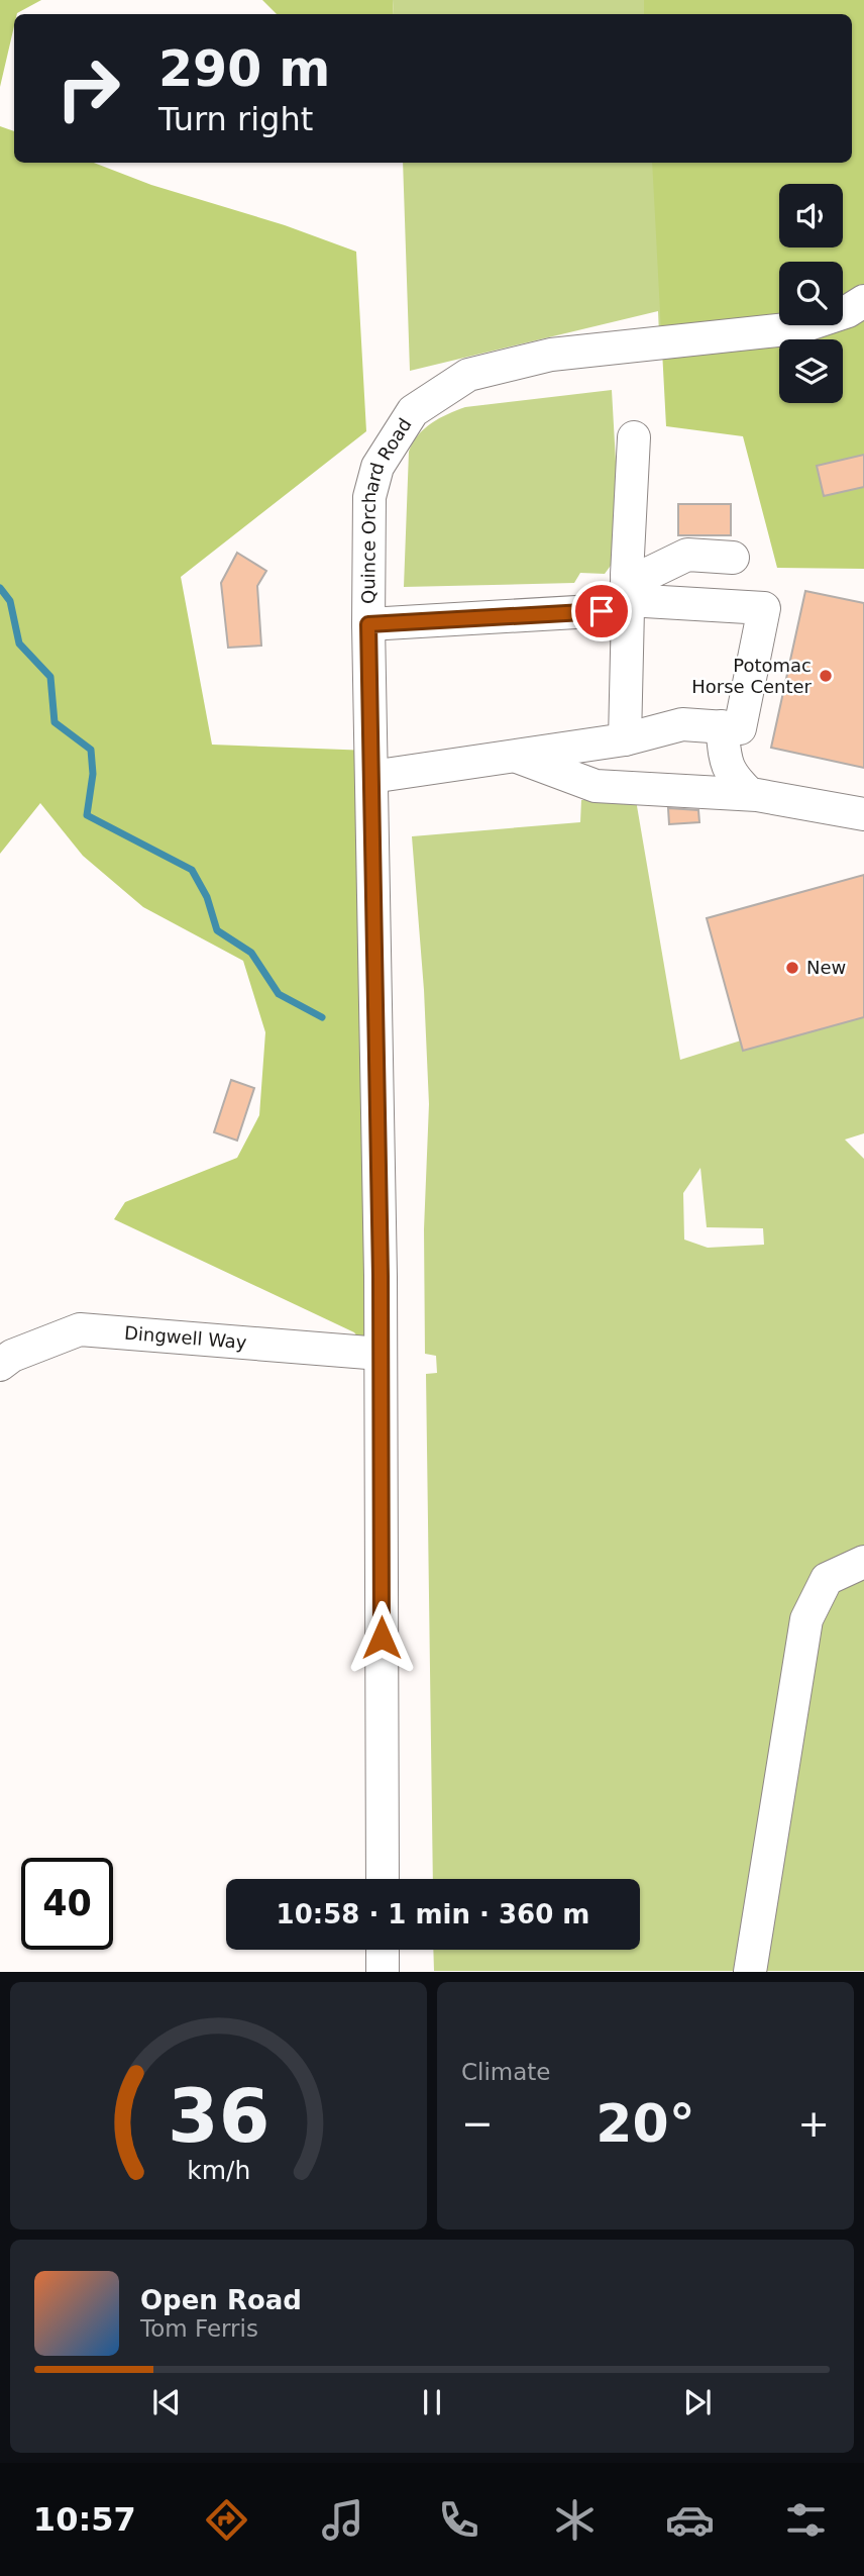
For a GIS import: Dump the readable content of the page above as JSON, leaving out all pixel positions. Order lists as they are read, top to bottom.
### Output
{
  "streets": {
    "street": ["Quince Orchard Road", "Dingwell Way"]
  },
  "crossings": [
    ["Quince Orchard Road", "Dingwell Way"]
  ],
  "places": ["Potomac Horse Center", "New"],
  "page": {
    "turn": ["290 m", "Turn right"],
    "limit": "40",
    "trip": "10:58 · 1 min · 360 m",
    "tile": "Climate",
    "heat": ["−", "20°", "+"],
    "song": ["Open Road", "Tom Ferris"],
    "tabs": "10:57",
    "gauge": ["36", "km/h"]
  }
}
